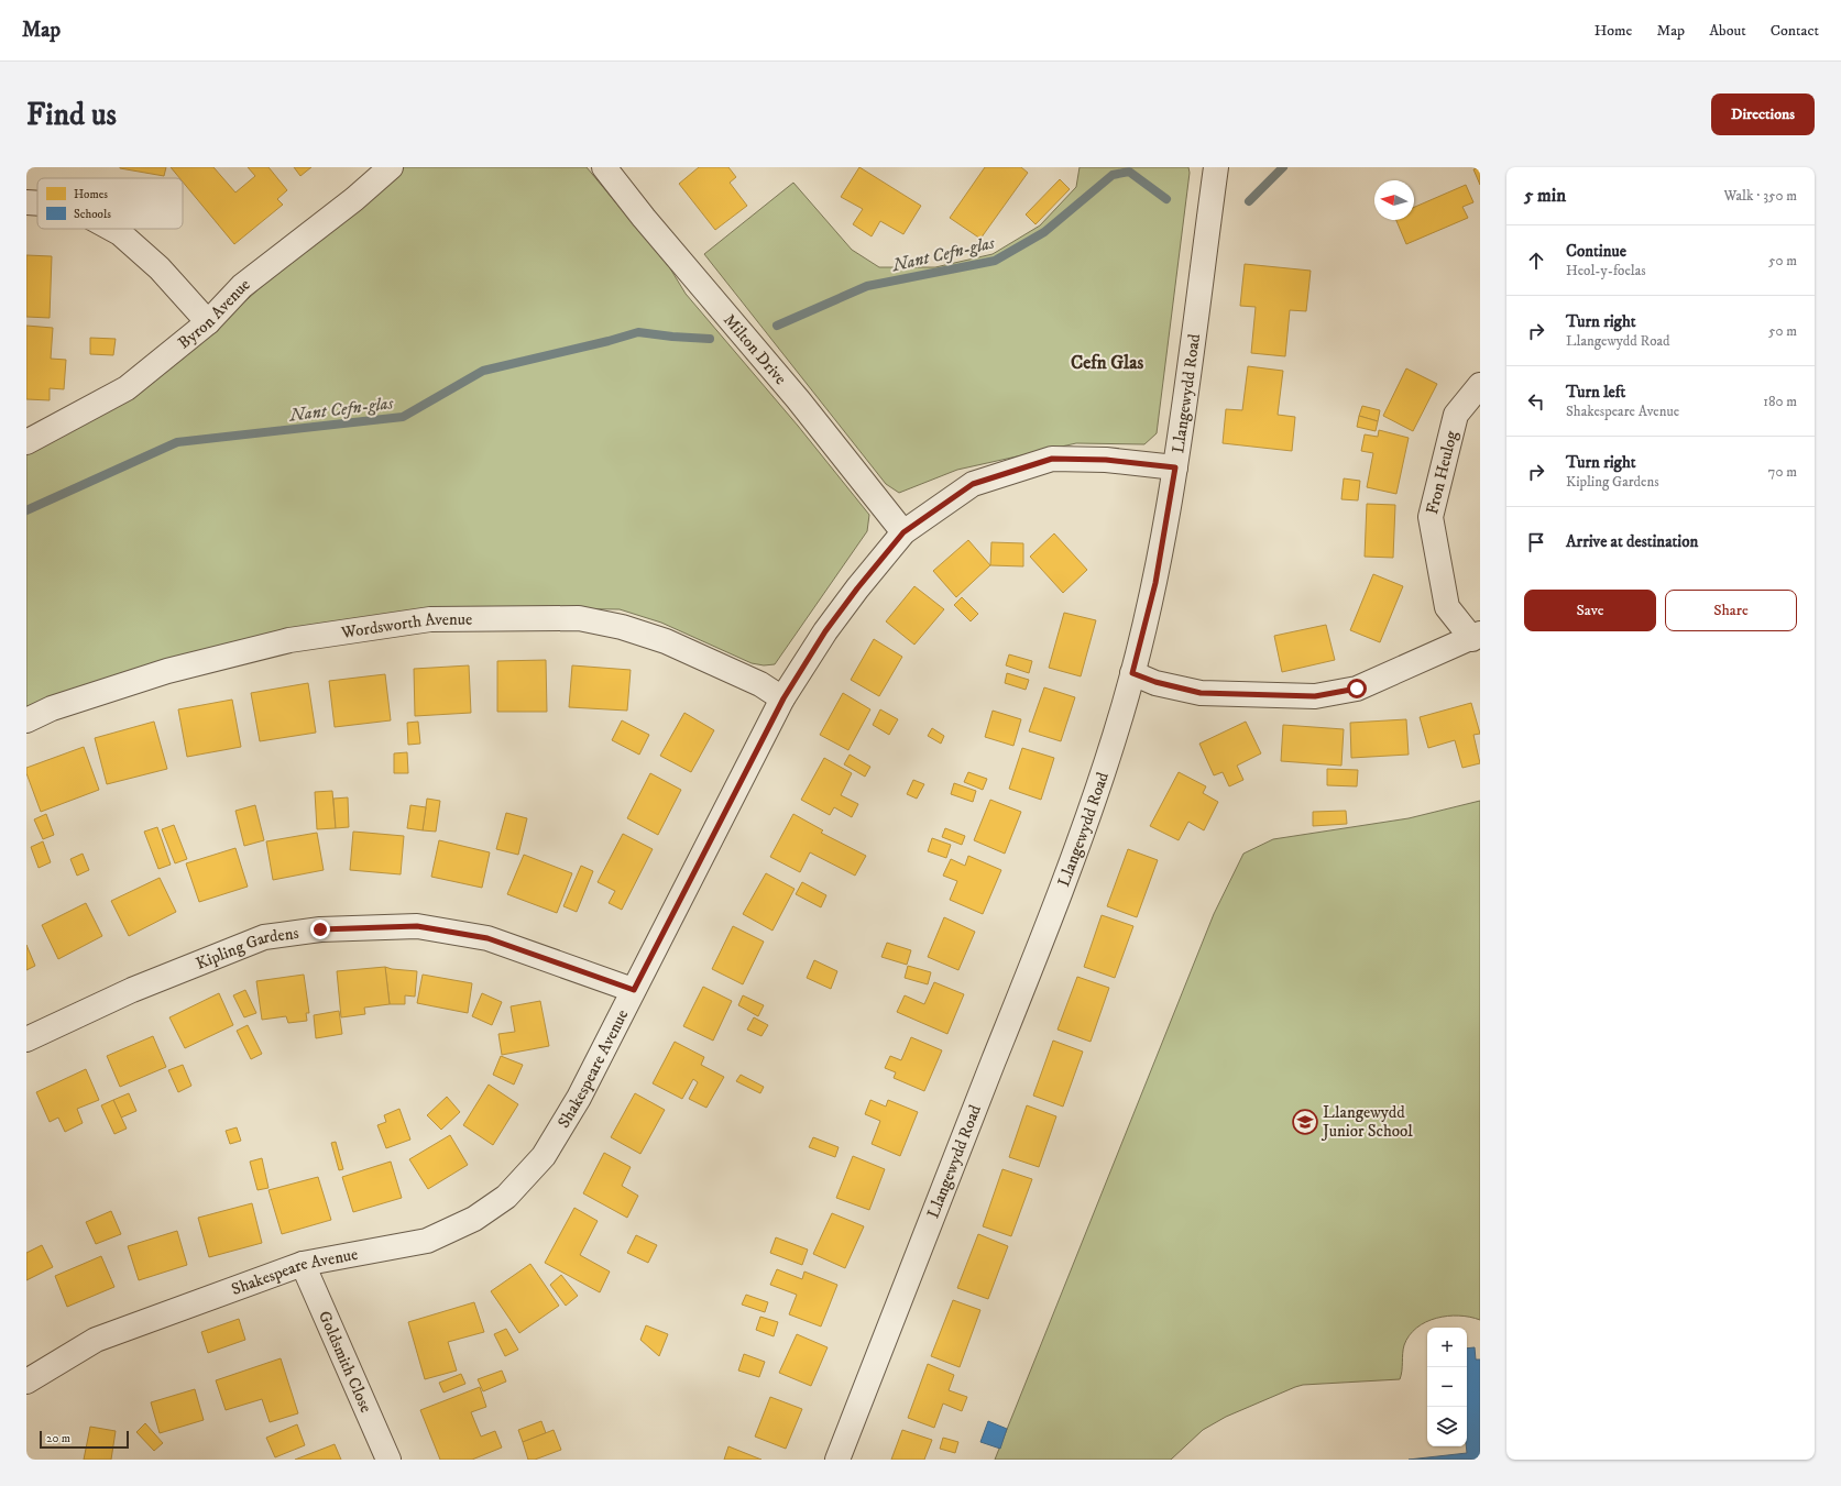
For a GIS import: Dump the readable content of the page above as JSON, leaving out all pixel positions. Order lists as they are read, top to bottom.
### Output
{
  "streets": {
    "street": [
      "Byron Avenue",
      "Milton Drive",
      "Llangewydd Road",
      "Fron Heulog",
      "Wordsworth Avenue",
      "Kipling Gardens",
      "Shakespeare Avenue",
      "Goldsmith Close"
    ]
  },
  "crossings": [
    ["Milton Drive", "Shakespeare Avenue"],
    ["Llangewydd Road", "Shakespeare Avenue"],
    ["Wordsworth Avenue", "Shakespeare Avenue"],
    ["Kipling Gardens", "Shakespeare Avenue"],
    ["Shakespeare Avenue", "Goldsmith Close"]
  ],
  "districts": ["Cefn Glas"],
  "water": ["Nant Cefn-glas"],
  "places": {
    "school or university": ["Llangewydd Junior School"]
  },
  "legend": ["Homes", "Schools"],
  "scale_bar": "20 m",
  "north": "left",
  "page": {
    "header": "Map",
    "nav": [
      "Home",
      "Map",
      "About",
      "Contact"
    ],
    "buttons": [
      "Directions",
      ["Save", "Share"]
    ],
    "title": "Find us",
    "heading": ["5 min", "Walk · 350 m"],
    "list": [
      ["Continue", "Heol-y-foelas", "50 m"],
      ["Turn right", "Llangewydd Road", "50 m"],
      ["Turn left", "Shakespeare Avenue", "180 m"],
      ["Turn right", "Kipling Gardens", "70 m"],
      "Arrive at destination"
    ],
    "map_buttons": ["+", "−"],
    "scale": "20 m"
  }
}
